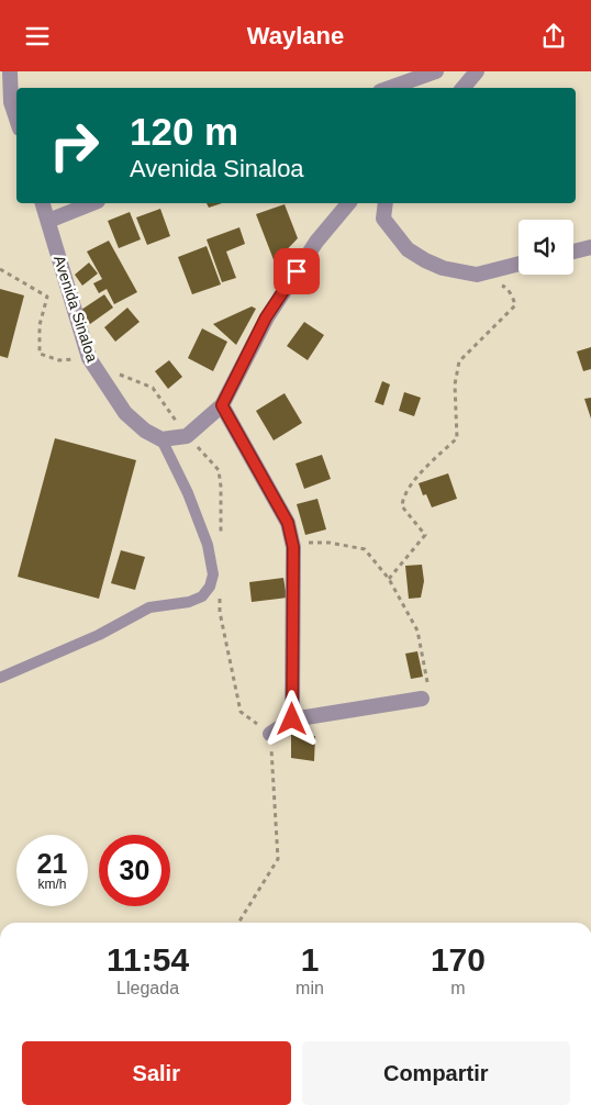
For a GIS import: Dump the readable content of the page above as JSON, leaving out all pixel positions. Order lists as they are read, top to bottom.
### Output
{
  "streets": {
    "street": ["Avenida Sinaloa"]
  },
  "page": {
    "header": "Waylane",
    "turn": ["120 m", "Avenida Sinaloa"],
    "speed": "21 km/h",
    "limit": "30",
    "eta": [
      "11:54",
      "Llegada",
      "1",
      "min",
      "170",
      "m"
    ],
    "buttons": ["Salir", "Compartir"]
  }
}
